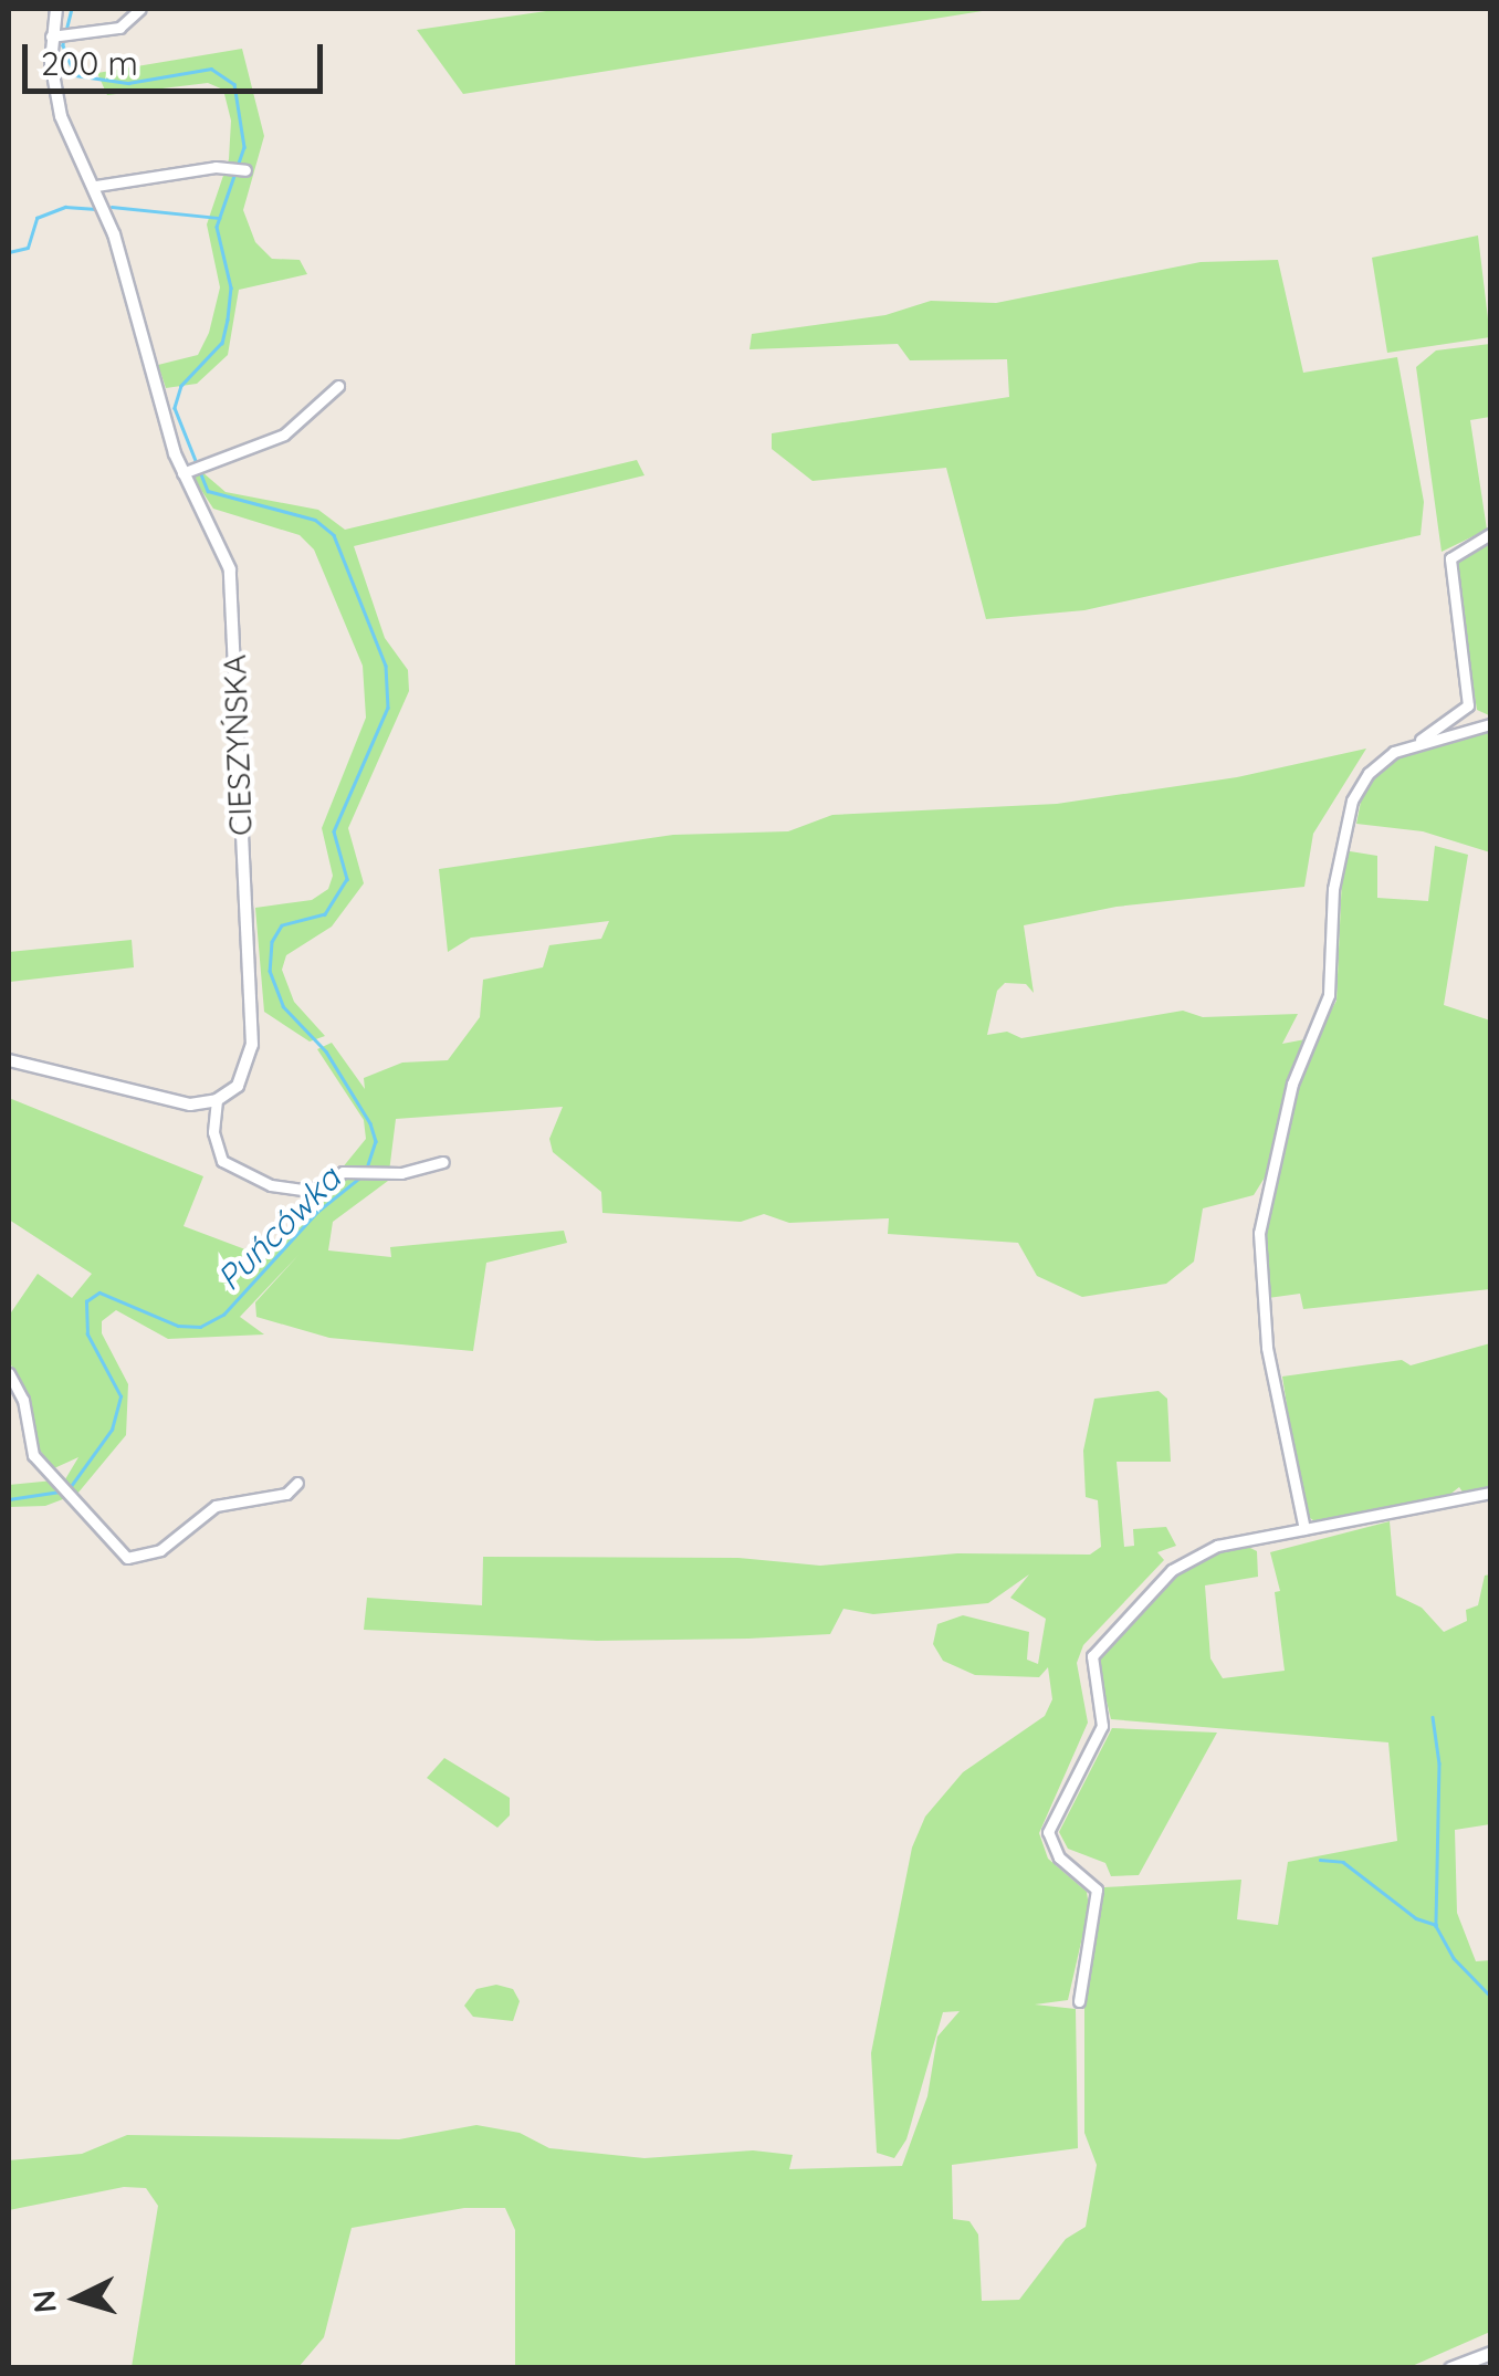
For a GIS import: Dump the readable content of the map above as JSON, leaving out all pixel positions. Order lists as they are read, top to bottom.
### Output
{
  "streets": {
    "street": ["CIESZYŃSKA"]
  },
  "water": ["Puńcówka"],
  "scale_bar": "200 m",
  "north": "left"
}
